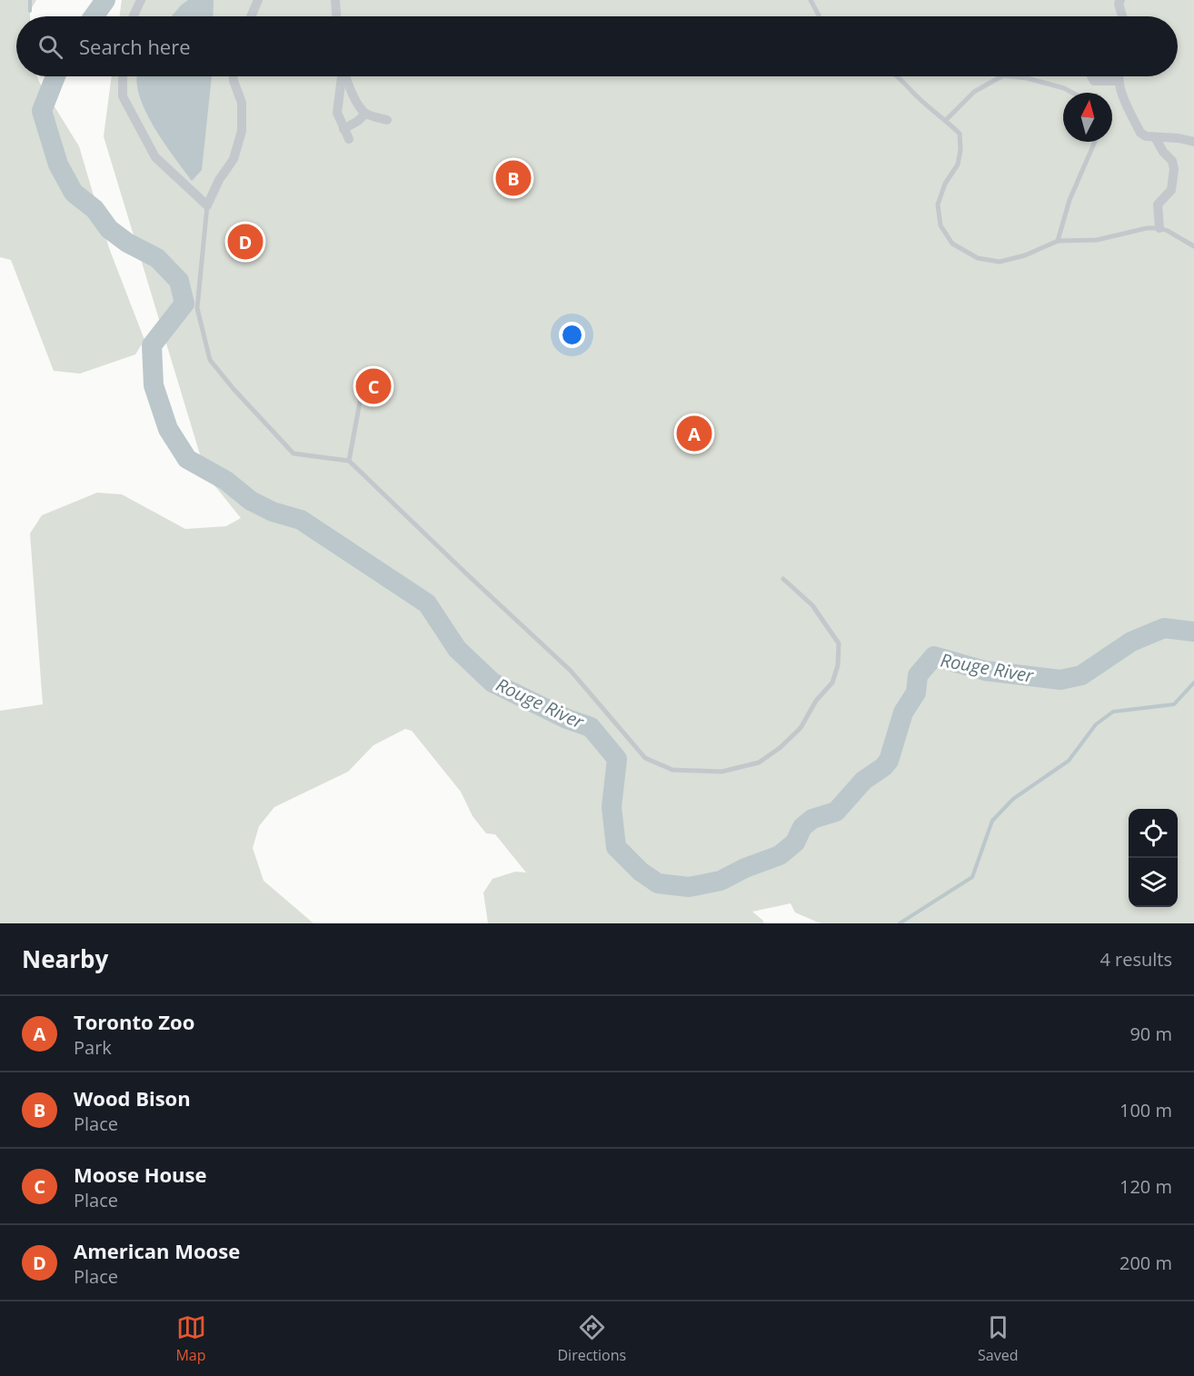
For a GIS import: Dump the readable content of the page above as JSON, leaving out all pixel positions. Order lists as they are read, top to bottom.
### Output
{
  "water": ["Rouge River"],
  "north": "top",
  "page": {
    "search": "Search here",
    "pins": [
      "B",
      "D",
      "C",
      "A"
    ],
    "heading": ["Nearby", "4 results"],
    "list": [
      {
        "mark": "A",
        "name": "Toronto Zoo",
        "note": "Park",
        "value": "90 m"
      },
      {
        "mark": "B",
        "name": "Wood Bison",
        "note": "Place",
        "value": "100 m"
      },
      {
        "mark": "C",
        "name": "Moose House",
        "note": "Place",
        "value": "120 m"
      },
      {
        "mark": "D",
        "name": "American Moose",
        "note": "Place",
        "value": "200 m"
      }
    ],
    "nav": ["Map", "Directions", "Saved"]
  }
}
